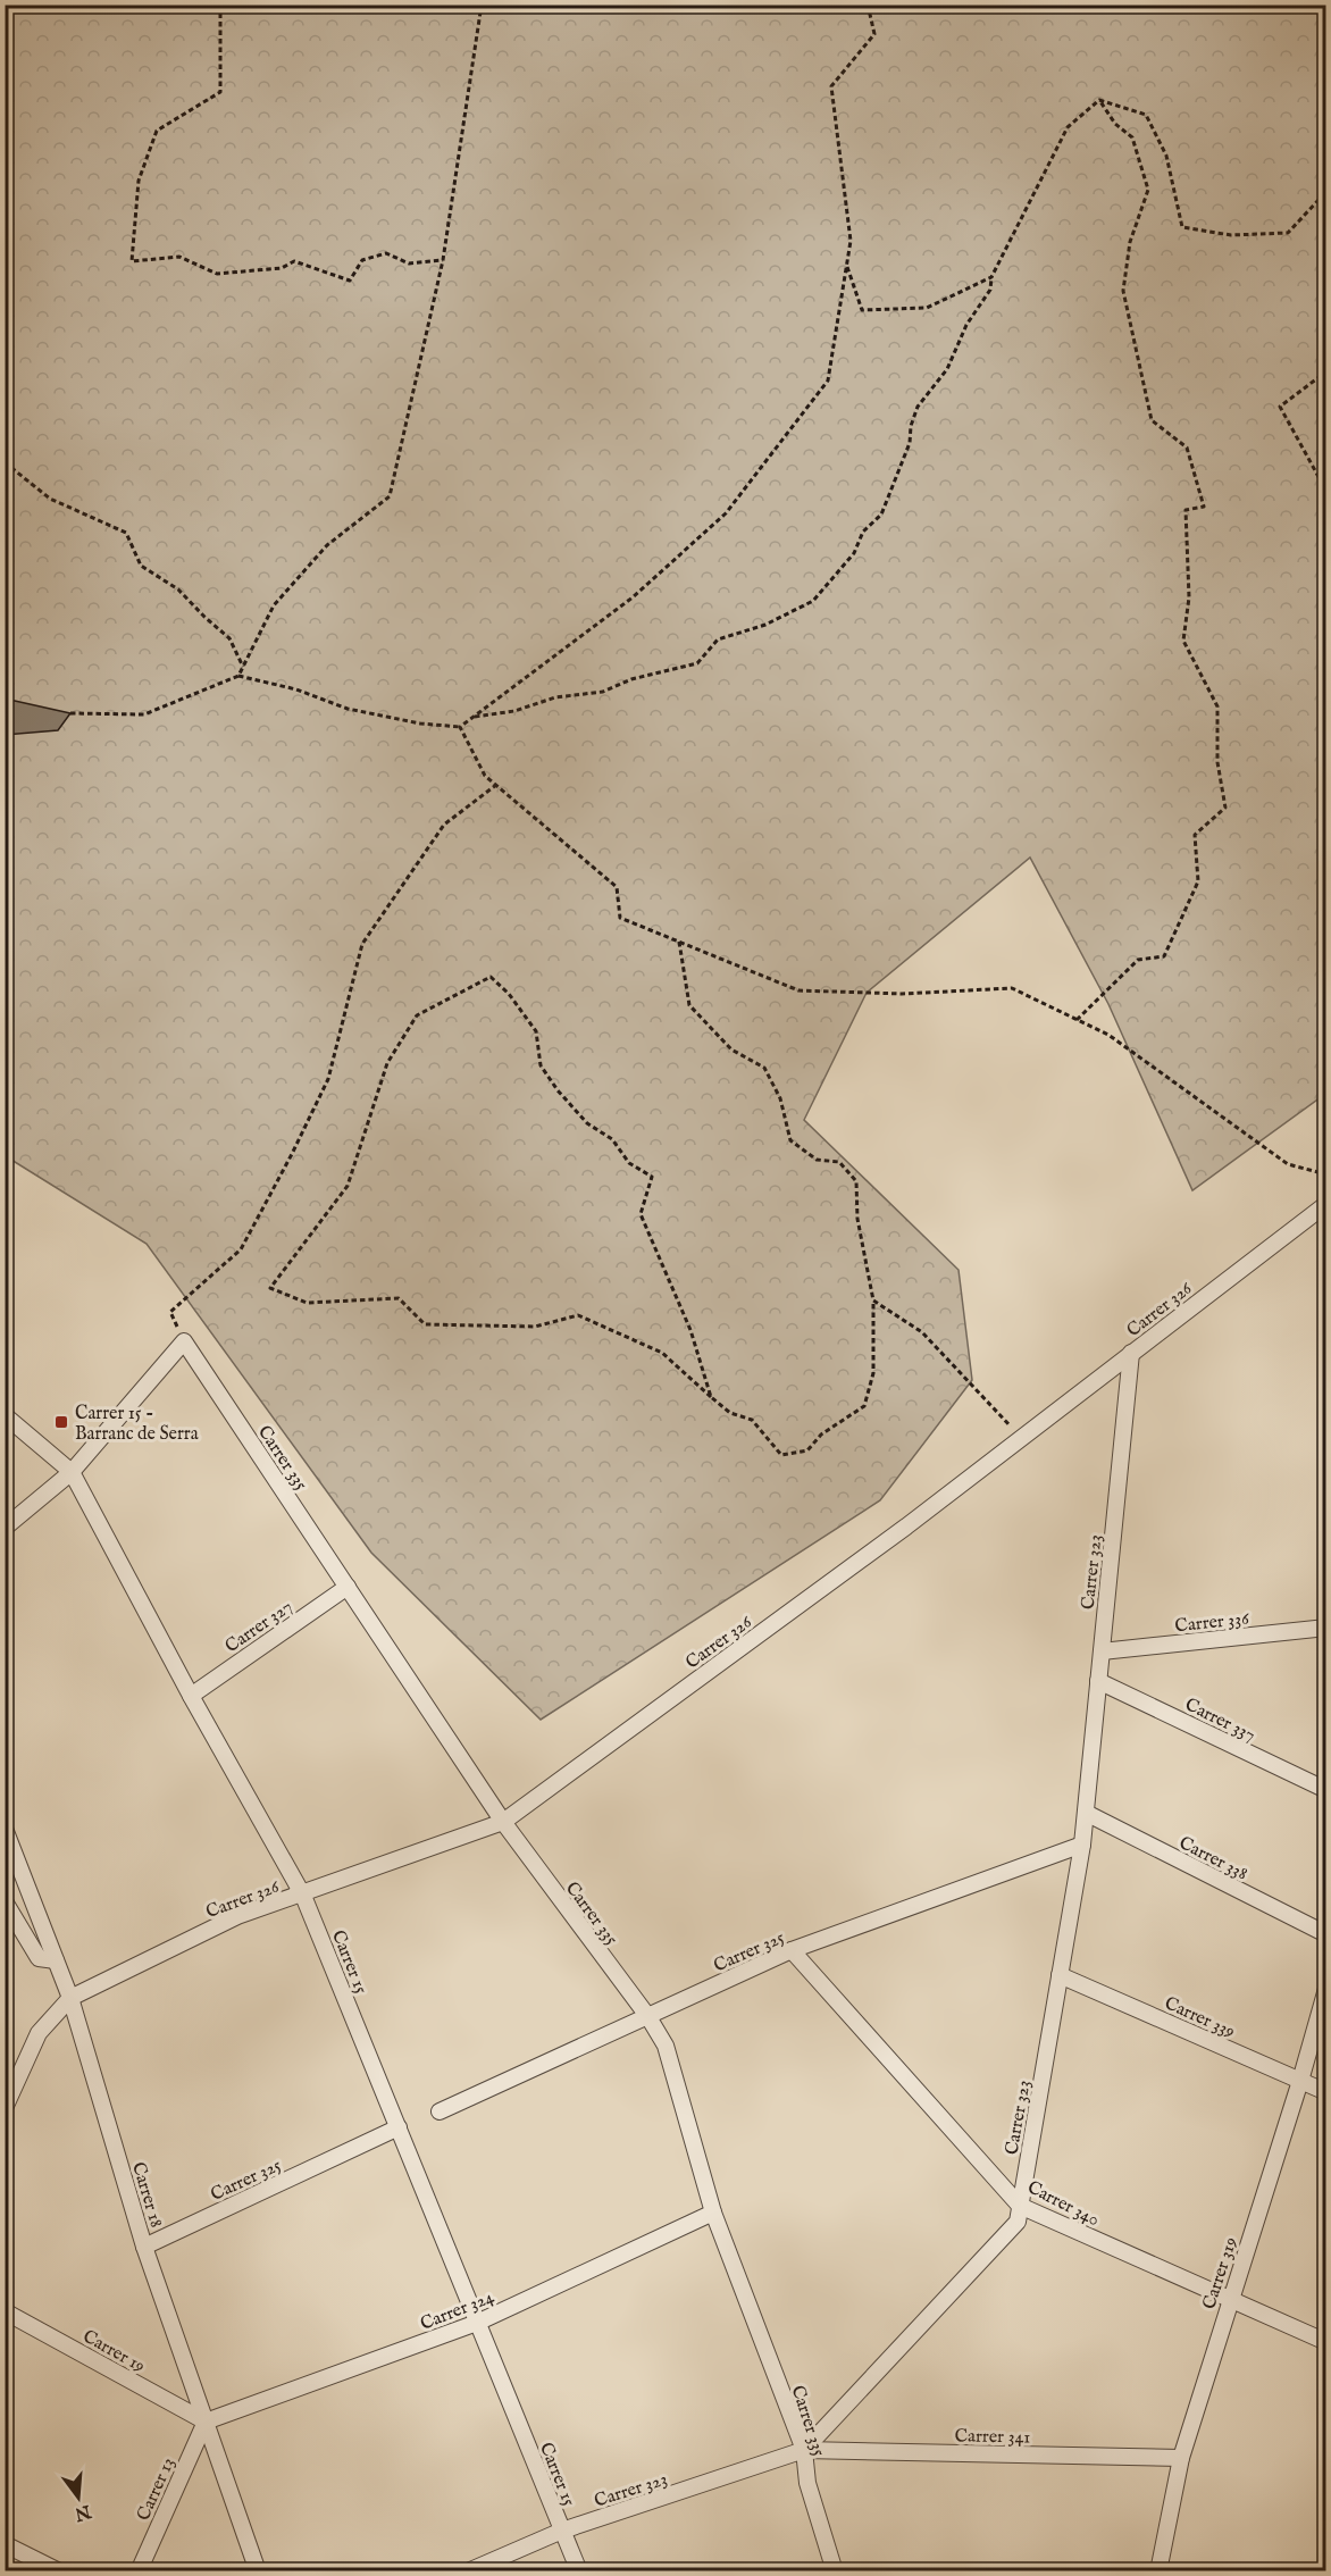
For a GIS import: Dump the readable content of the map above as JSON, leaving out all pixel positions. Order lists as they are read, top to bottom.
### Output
{
  "streets": {
    "street": [
      "Carrer 326",
      "Carrer 335",
      "Carrer 323",
      "Carrer 336",
      "Carrer 327",
      "Carrer 337",
      "Carrer 338",
      "Carrer 325",
      "Carrer 15",
      "Carrer 339",
      "Carrer 18",
      "Carrer 340",
      "Carrer 319",
      "Carrer 324",
      "Carrer 19",
      "Carrer 341",
      "Carrer 13"
    ]
  },
  "crossings": [
    ["Carrer 326", "Carrer 335"],
    ["Carrer 326", "Carrer 323"],
    ["Carrer 326", "Carrer 15"],
    ["Carrer 326", "Carrer 18"],
    ["Carrer 335", "Carrer 323"],
    ["Carrer 335", "Carrer 327"],
    ["Carrer 335", "Carrer 325"],
    ["Carrer 335", "Carrer 324"],
    ["Carrer 335", "Carrer 341"],
    ["Carrer 323", "Carrer 336"],
    ["Carrer 323", "Carrer 337"],
    ["Carrer 323", "Carrer 338"],
    ["Carrer 323", "Carrer 325"],
    ["Carrer 323", "Carrer 15"],
    ["Carrer 323", "Carrer 339"],
    ["Carrer 323", "Carrer 340"],
    ["Carrer 323", "Carrer 341"],
    ["Carrer 327", "Carrer 15"],
    ["Carrer 325", "Carrer 15"],
    ["Carrer 325", "Carrer 18"],
    ["Carrer 325", "Carrer 340"],
    ["Carrer 15", "Carrer 324"],
    ["Carrer 339", "Carrer 319"],
    ["Carrer 18", "Carrer 324"],
    ["Carrer 18", "Carrer 19"],
    ["Carrer 18", "Carrer 13"],
    ["Carrer 340", "Carrer 319"],
    ["Carrer 319", "Carrer 341"],
    ["Carrer 324", "Carrer 19"],
    ["Carrer 324", "Carrer 13"],
    ["Carrer 19", "Carrer 13"]
  ],
  "places": {
    "transit": ["Carrer 15 - Barranc de Serra"]
  },
  "north": "bottom"
}
